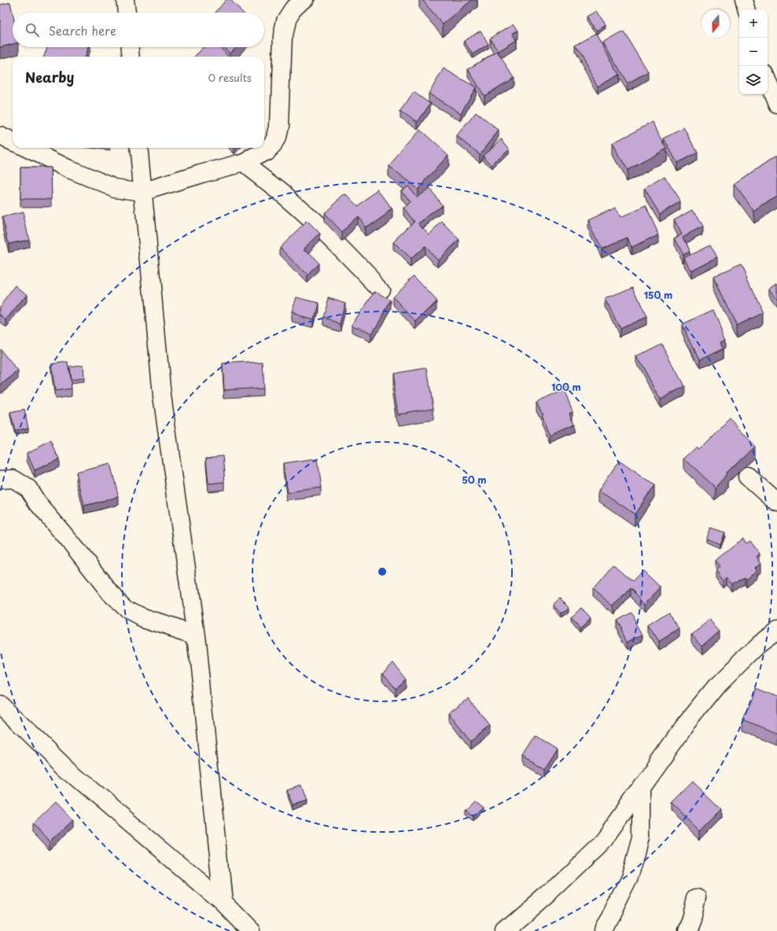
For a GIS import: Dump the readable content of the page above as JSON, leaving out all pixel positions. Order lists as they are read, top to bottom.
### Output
{
  "north": "bottom",
  "page": {
    "map_buttons": ["+", "−"],
    "search": "Search here",
    "heading": ["Nearby", "0 results"]
  },
  "rings": ["150 m", "100 m", "50 m"]
}
